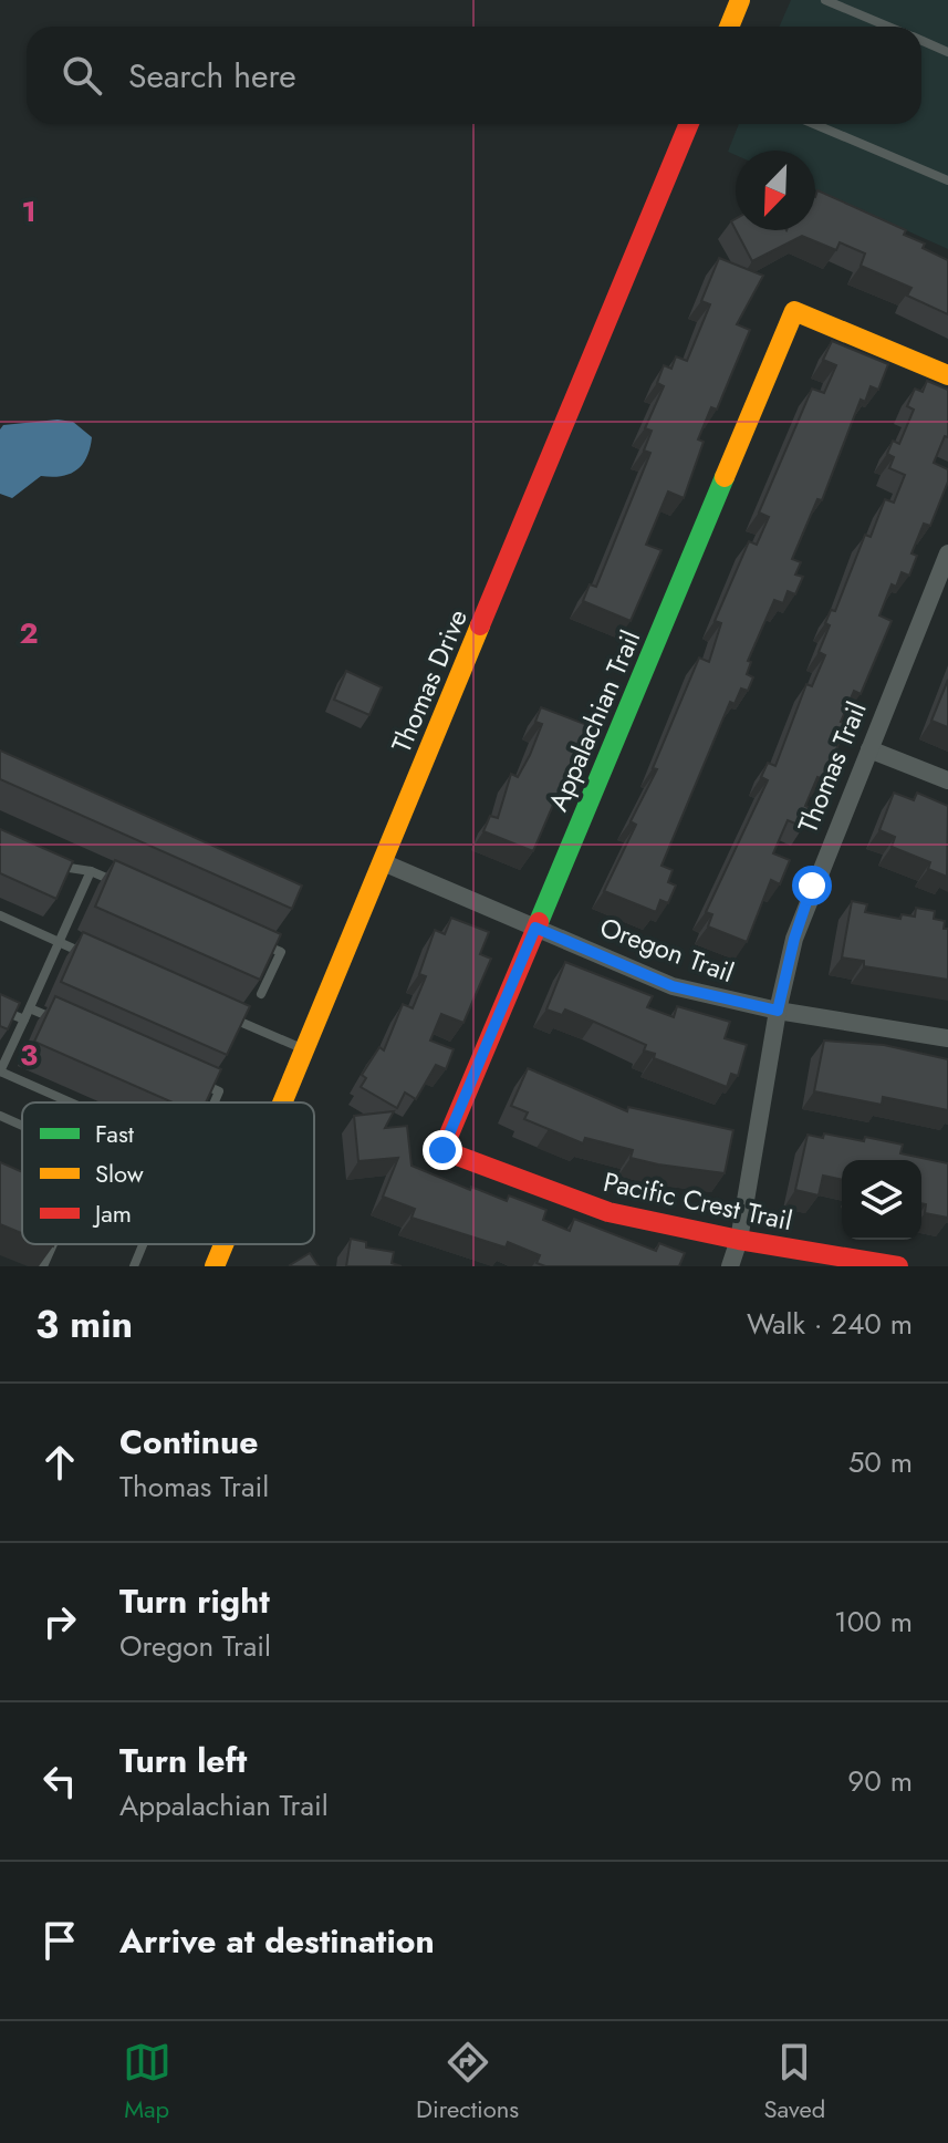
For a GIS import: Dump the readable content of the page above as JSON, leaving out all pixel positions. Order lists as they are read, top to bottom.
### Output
{
  "streets": {
    "street": [
      "Thomas Drive",
      "Appalachian Trail",
      "Thomas Trail",
      "Oregon Trail",
      "Pacific Crest Trail"
    ]
  },
  "crossings": [
    ["Thomas Drive", "Oregon Trail"],
    ["Appalachian Trail", "Oregon Trail"],
    ["Appalachian Trail", "Pacific Crest Trail"],
    ["Thomas Trail", "Oregon Trail"],
    ["Thomas Trail", "Pacific Crest Trail"]
  ],
  "legend": ["Fast", "Slow", "Jam"],
  "north": "bottom left",
  "page": {
    "search": "Search here",
    "heading": ["3 min", "Walk · 240 m"],
    "list": [
      ["Continue", "Thomas Trail", "50 m"],
      ["Turn right", "Oregon Trail", "100 m"],
      ["Turn left", "Appalachian Trail", "90 m"],
      "Arrive at destination"
    ],
    "nav": ["Map", "Directions", "Saved"]
  },
  "grid": {
    "rows": ["1", "2", "3"]
  }
}
